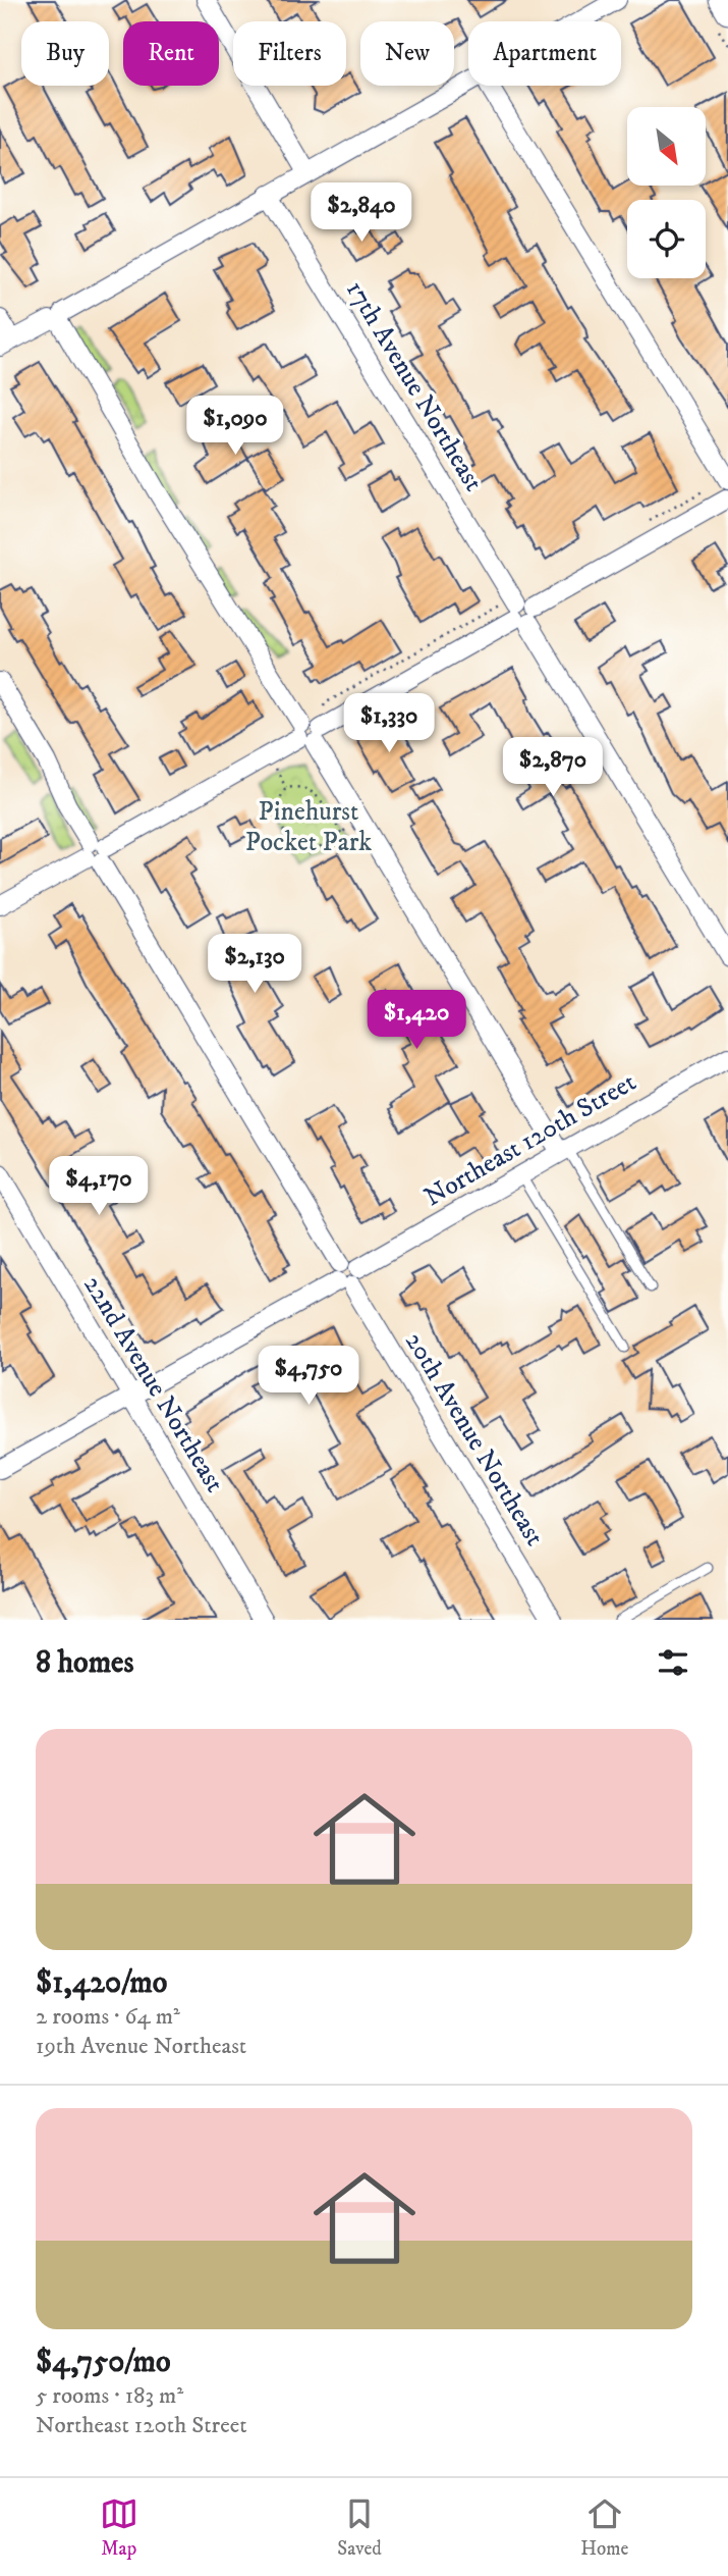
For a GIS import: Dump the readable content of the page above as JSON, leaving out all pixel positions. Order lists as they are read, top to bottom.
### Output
{
  "streets": {
    "street": [
      "17th Avenue Northeast",
      "Northeast 120th Street",
      "22nd Avenue Northeast",
      "20th Avenue Northeast"
    ]
  },
  "crossings": [
    ["Northeast 120th Street", "20th Avenue Northeast"]
  ],
  "parks": ["Pinehurst Pocket Park"],
  "north": "bottom right",
  "page": {
    "chip": [
      "Buy",
      "Rent",
      "Filters",
      "New",
      "Apartment"
    ],
    "price": [
      "$2,840",
      "$1,090",
      "$1,330",
      "$2,870",
      "$2,130",
      "$1,420",
      "$4,170",
      "$4,750"
    ],
    "heading": "8 homes",
    "list": [
      {
        "name": "$1,420/mo",
        "note": "2 rooms · 64 m² · 19th Avenue Northeast"
      },
      {
        "name": "$4,750/mo",
        "note": "5 rooms · 183 m² · Northeast 120th Street"
      }
    ],
    "tabs": ["Map", "Saved", "Home"]
  }
}
